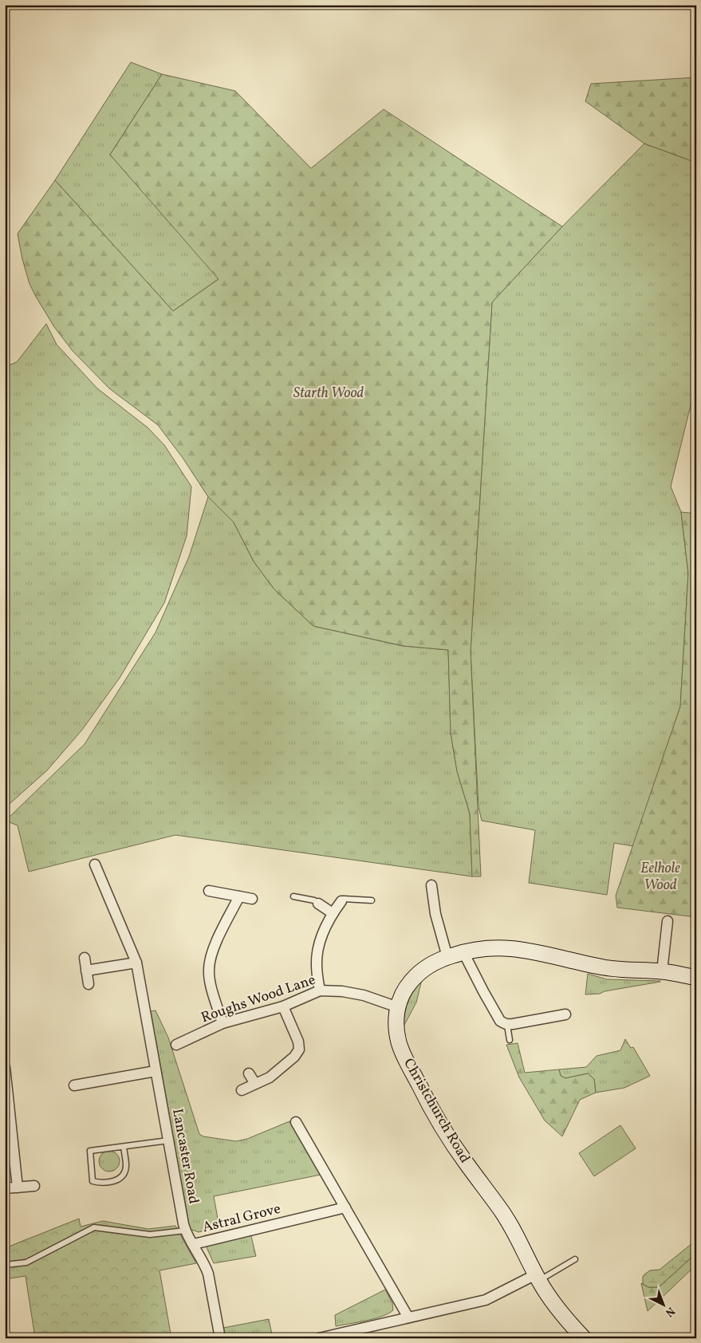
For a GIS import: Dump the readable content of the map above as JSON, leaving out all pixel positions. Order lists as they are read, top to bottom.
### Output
{
  "streets": {
    "street": [
      "Roughs Wood Lane",
      "Christchurch Road",
      "Lancaster Road",
      "Astral Grove"
    ]
  },
  "crossings": [
    ["Roughs Wood Lane", "Christchurch Road"],
    ["Lancaster Road", "Astral Grove"]
  ],
  "parks": ["Starth Wood", "Eelhole Wood"],
  "north": "bottom right"
}
